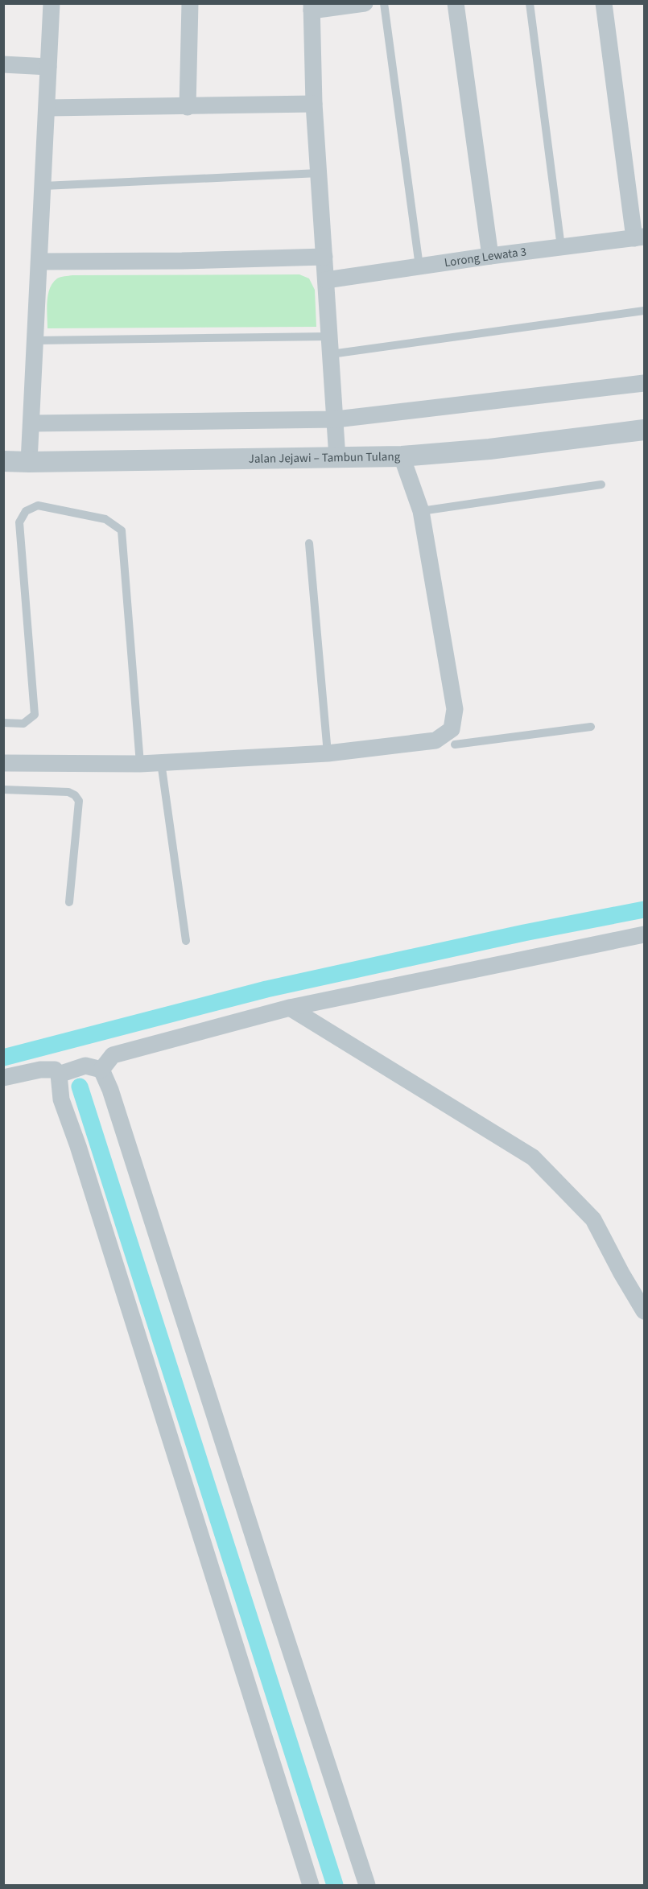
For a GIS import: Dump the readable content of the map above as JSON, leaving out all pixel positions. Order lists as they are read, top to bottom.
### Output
{
  "streets": {
    "street": ["Lorong Lewata 3", "Jalan Jejawi – Tambun Tulang"]
  }
}
